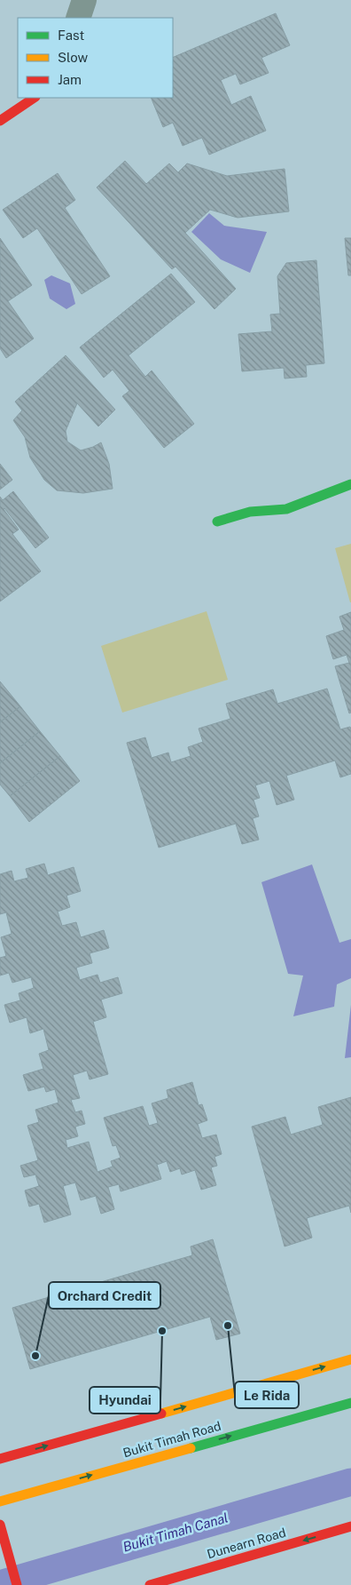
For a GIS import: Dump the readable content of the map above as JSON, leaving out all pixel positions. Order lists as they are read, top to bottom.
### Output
{
  "streets": {
    "main road": ["Bukit Timah Road", "Dunearn Road"]
  },
  "one_way": ["Dunearn Road"],
  "water": ["Bukit Timah Canal"],
  "places": ["Le Rida", "Hyundai", "Orchard Credit"],
  "legend": ["Fast", "Slow", "Jam"]
}
